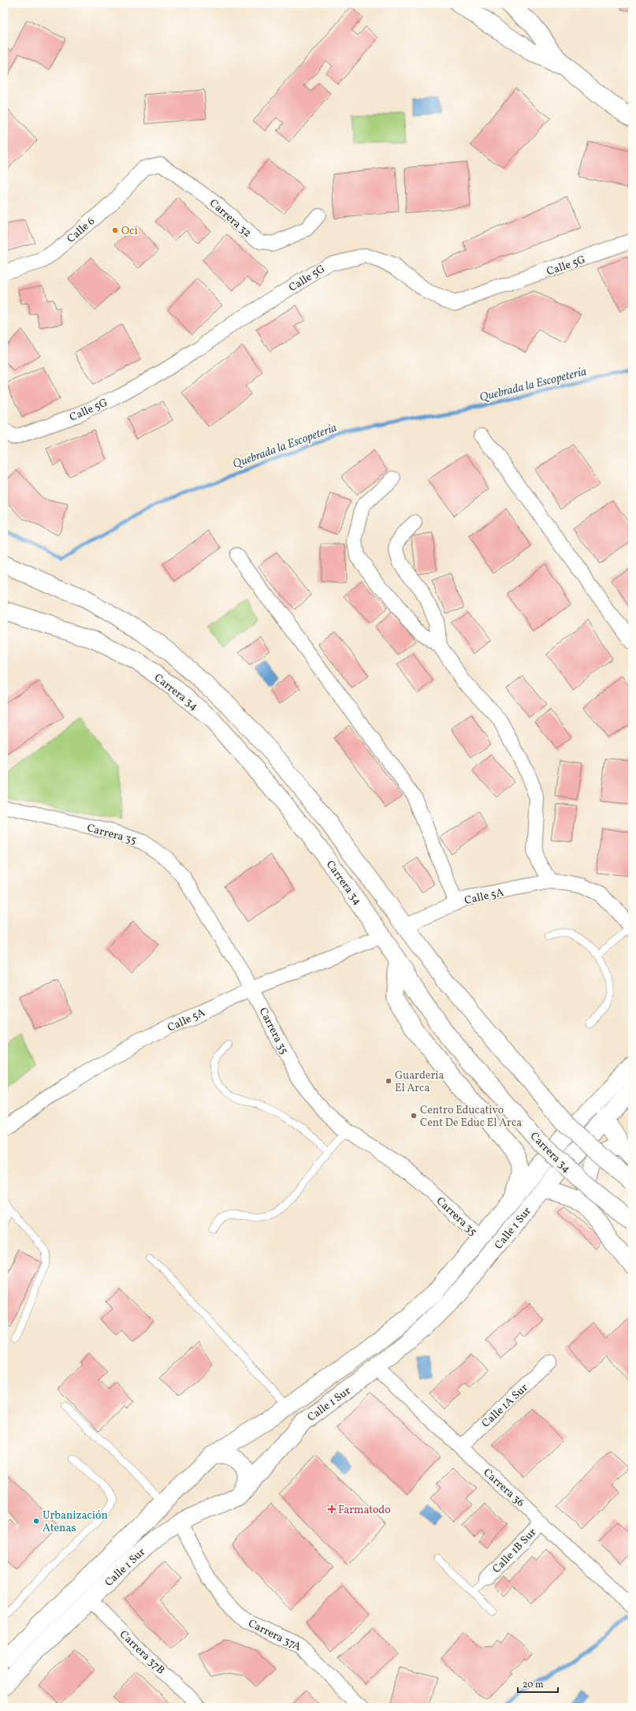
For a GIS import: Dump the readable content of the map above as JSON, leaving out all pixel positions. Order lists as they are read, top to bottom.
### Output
{
  "streets": {
    "street": [
      "Carrera 32",
      "Calle 6",
      "Calle 5G",
      "Carrera 34",
      "Carrera 35",
      "Calle 5A",
      "Calle 1 Sur",
      "Calle 1A Sur",
      "Carrera 36",
      "Calle 1B Sur",
      "Carrera 37A",
      "Carrera 37B"
    ]
  },
  "crossings": [
    ["Carrera 32", "Calle 6"],
    ["Carrera 34", "Calle 5A"],
    ["Carrera 35", "Calle 5A"],
    ["Carrera 35", "Calle 1 Sur"],
    ["Calle 1 Sur", "Carrera 36"],
    ["Calle 1 Sur", "Carrera 37A"],
    ["Calle 1 Sur", "Carrera 37B"],
    ["Calle 1A Sur", "Carrera 36"],
    ["Carrera 36", "Calle 1B Sur"]
  ],
  "water": ["Quebrada la Escopetería"],
  "places": {
    "other": [
      "Oci",
      "Guarderia El Arca",
      "Centro Educativo Cent De Educ El Arca",
      "Urbanización Atenas"
    ],
    "health": ["Farmatodo"]
  },
  "scale_bar": "20 m"
}
